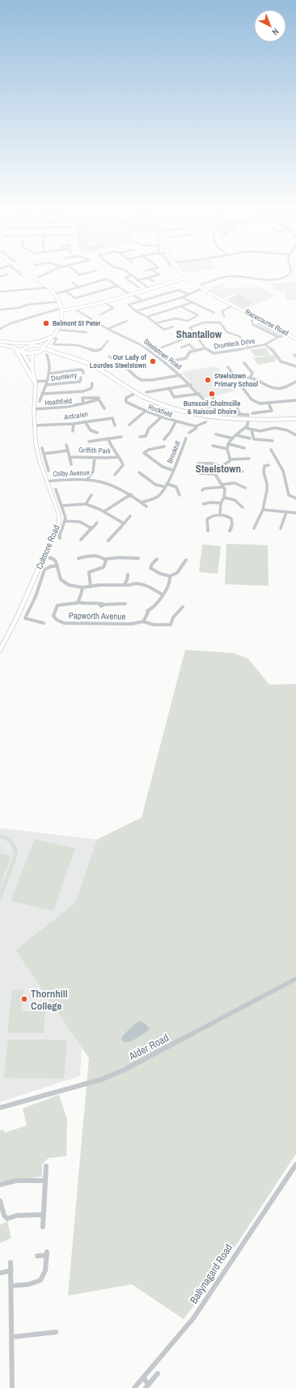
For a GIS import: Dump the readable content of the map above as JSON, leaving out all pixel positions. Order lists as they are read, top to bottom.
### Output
{
  "streets": {
    "main road": ["Racecourse Road", "Culmore Road"],
    "street": [
      "Drumleck Drive",
      "Steelstown Road",
      "Drumlerry",
      "Heathfield",
      "Rockfield",
      "Ardcaien",
      "Griffith Park",
      "Brookhill",
      "Colby Avenue",
      "Papworth Avenue",
      "Alder Road",
      "Ballynagard Road"
    ]
  },
  "crossings": [
    ["Racecourse Road", "Drumleck Drive"],
    ["Drumleck Drive", "Steelstown Road"],
    ["Heathfield", "Culmore Road"],
    ["Ardcaien", "Culmore Road"],
    ["Brookhill", "Colby Avenue"],
    ["Colby Avenue", "Culmore Road"]
  ],
  "districts": ["Shantallow", "Steelstown"],
  "places": [
    "Belmont St Peter",
    "Our Lady of Lourdes Steelstown",
    "Steelstown Primary School",
    "Bunscoil Cholmcille & Naíscoil Dhoire",
    "Thornhill College"
  ],
  "north": "bottom right"
}
